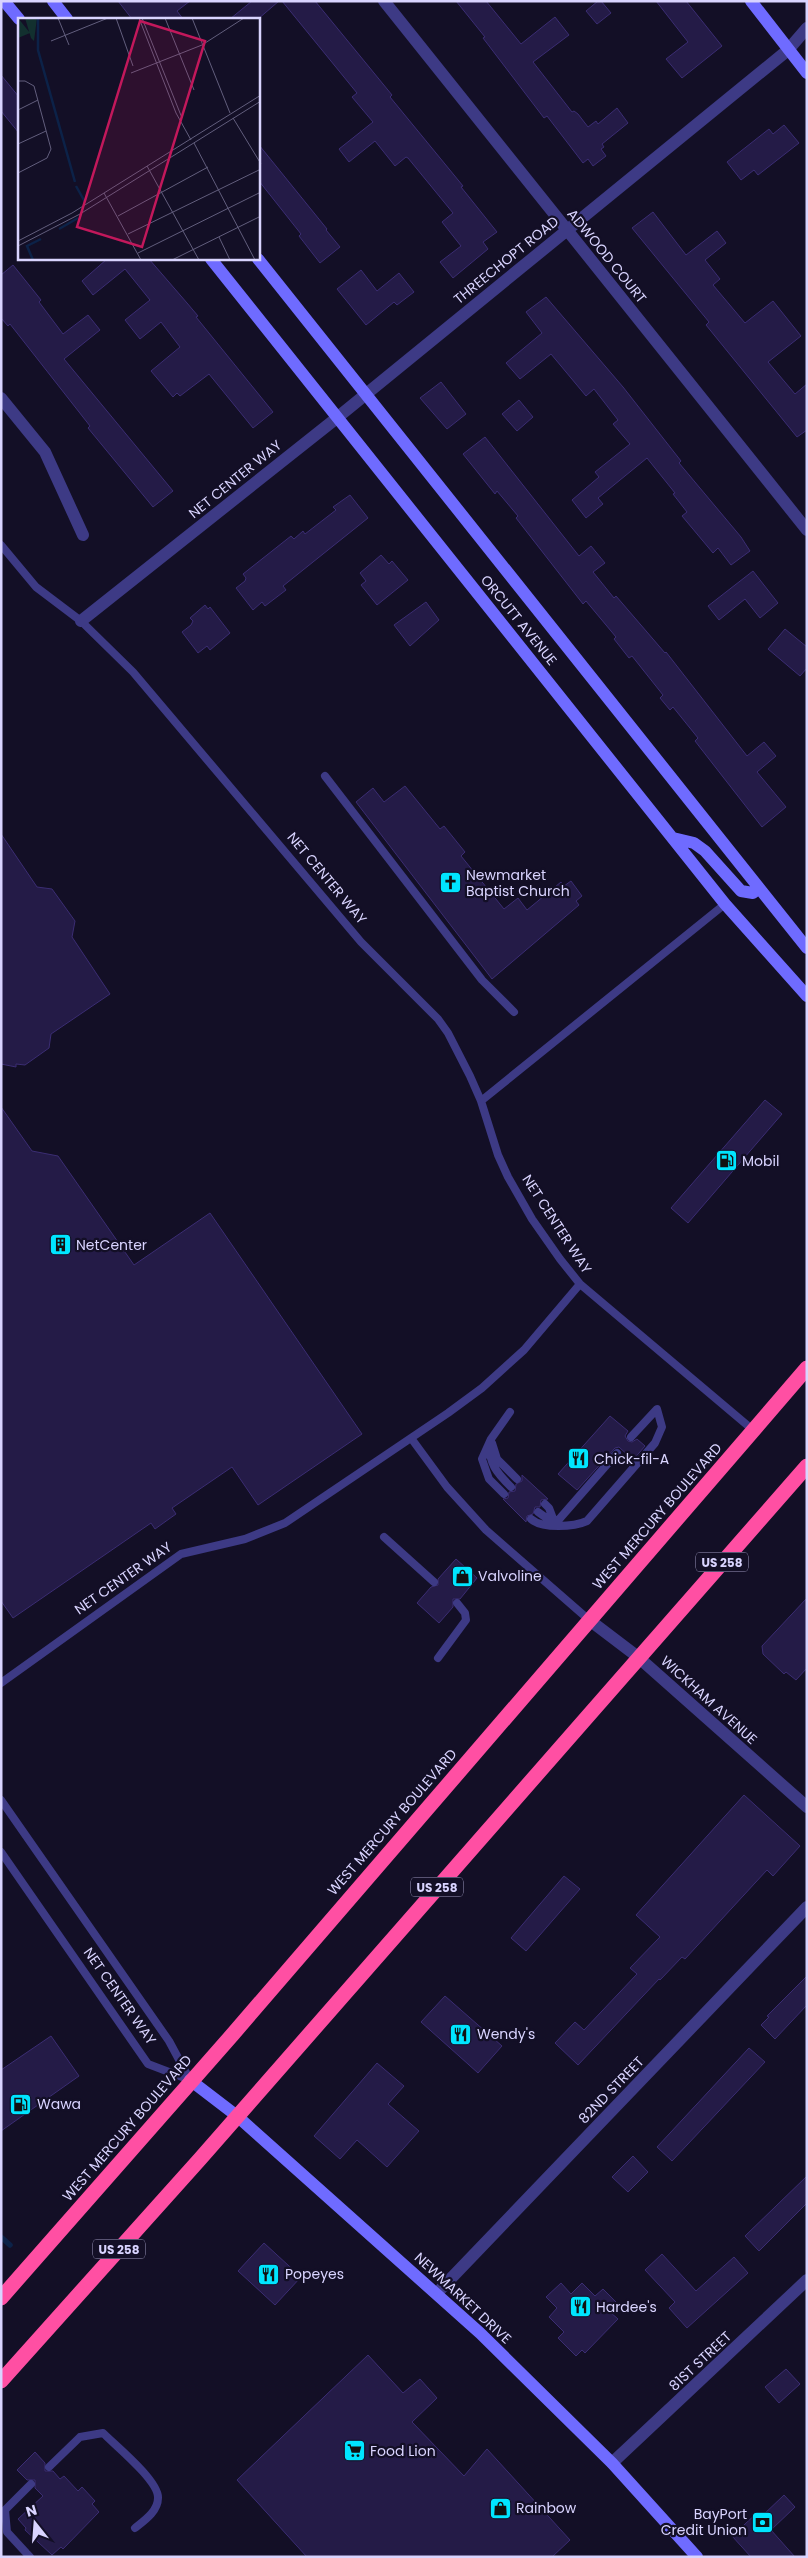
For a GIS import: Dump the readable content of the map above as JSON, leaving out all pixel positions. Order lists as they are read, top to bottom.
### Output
{
  "streets": {
    "highway": ["WEST MERCURY BOULEVARD", "US 258"],
    "main road": ["ORCUTT AVENUE", "NEWMARKET DRIVE"],
    "street": [
      "ADWOOD COURT",
      "THREECHOPT ROAD",
      "NET CENTER WAY",
      "WICKHAM AVENUE",
      "82ND STREET",
      "81ST STREET"
    ]
  },
  "crossings": [
    ["ADWOOD COURT", "THREECHOPT ROAD"],
    ["THREECHOPT ROAD", "NET CENTER WAY"],
    ["THREECHOPT ROAD", "ORCUTT AVENUE"],
    ["NET CENTER WAY", "ORCUTT AVENUE"],
    ["NET CENTER WAY", "WEST MERCURY BOULEVARD"],
    ["NET CENTER WAY", "NEWMARKET DRIVE"],
    ["WEST MERCURY BOULEVARD", "WICKHAM AVENUE"],
    ["WEST MERCURY BOULEVARD", "NEWMARKET DRIVE"],
    ["US 258", "WICKHAM AVENUE"],
    ["US 258", "NEWMARKET DRIVE"],
    ["82ND STREET", "NEWMARKET DRIVE"],
    ["NEWMARKET DRIVE", "81ST STREET"]
  ],
  "places": {
    "church": ["Newmarket Baptist Church"],
    "fuel station": ["Mobil", "Wawa"],
    "building": ["NetCenter"],
    "restaurant": [
      "Chick-fil-A",
      "Wendy's",
      "Popeyes",
      "Hardee's"
    ],
    "shop": ["Valvoline", "Rainbow"],
    "supermarket": ["Food Lion"],
    "bank": ["BayPort Credit Union"]
  },
  "north": "top"
}
